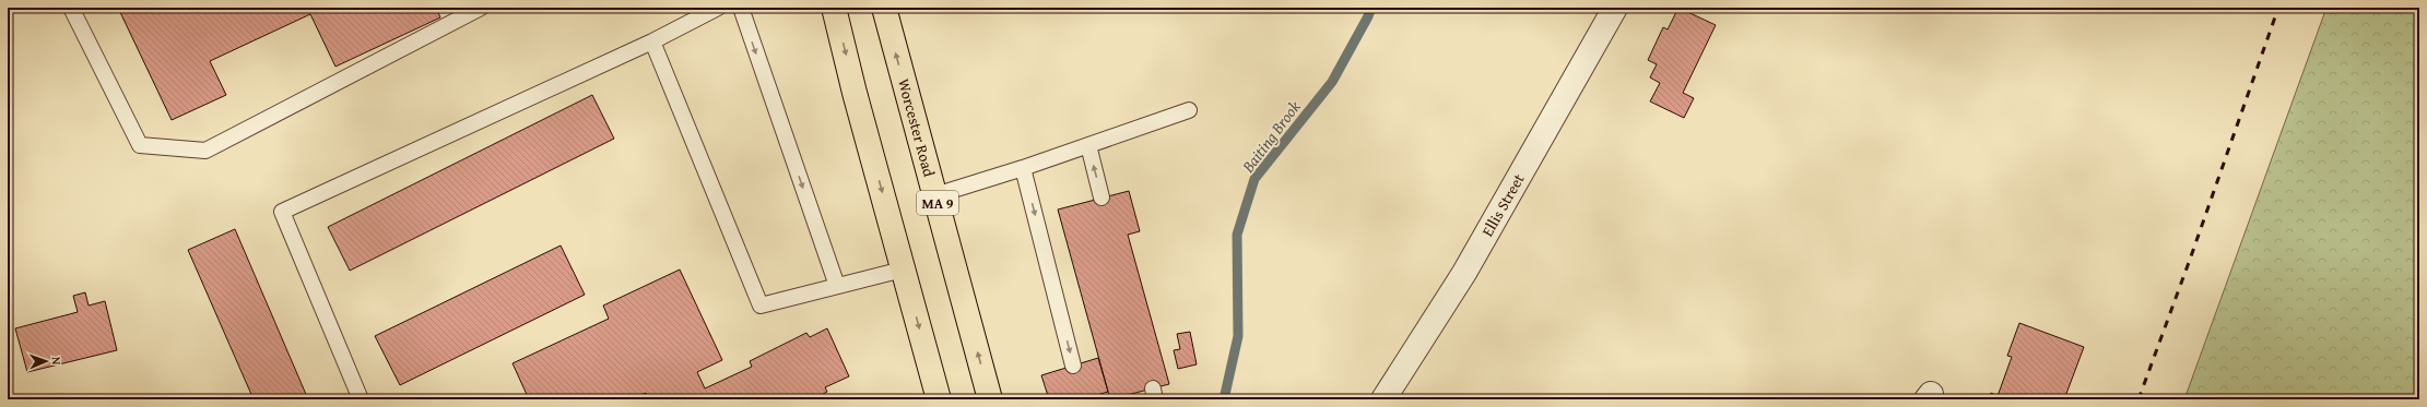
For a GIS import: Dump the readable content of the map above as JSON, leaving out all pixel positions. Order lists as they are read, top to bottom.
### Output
{
  "streets": {
    "highway": ["Worcester Road", "MA 9"],
    "street": ["Ellis Street"]
  },
  "water": ["Baiting Brook"],
  "north": "right"
}
